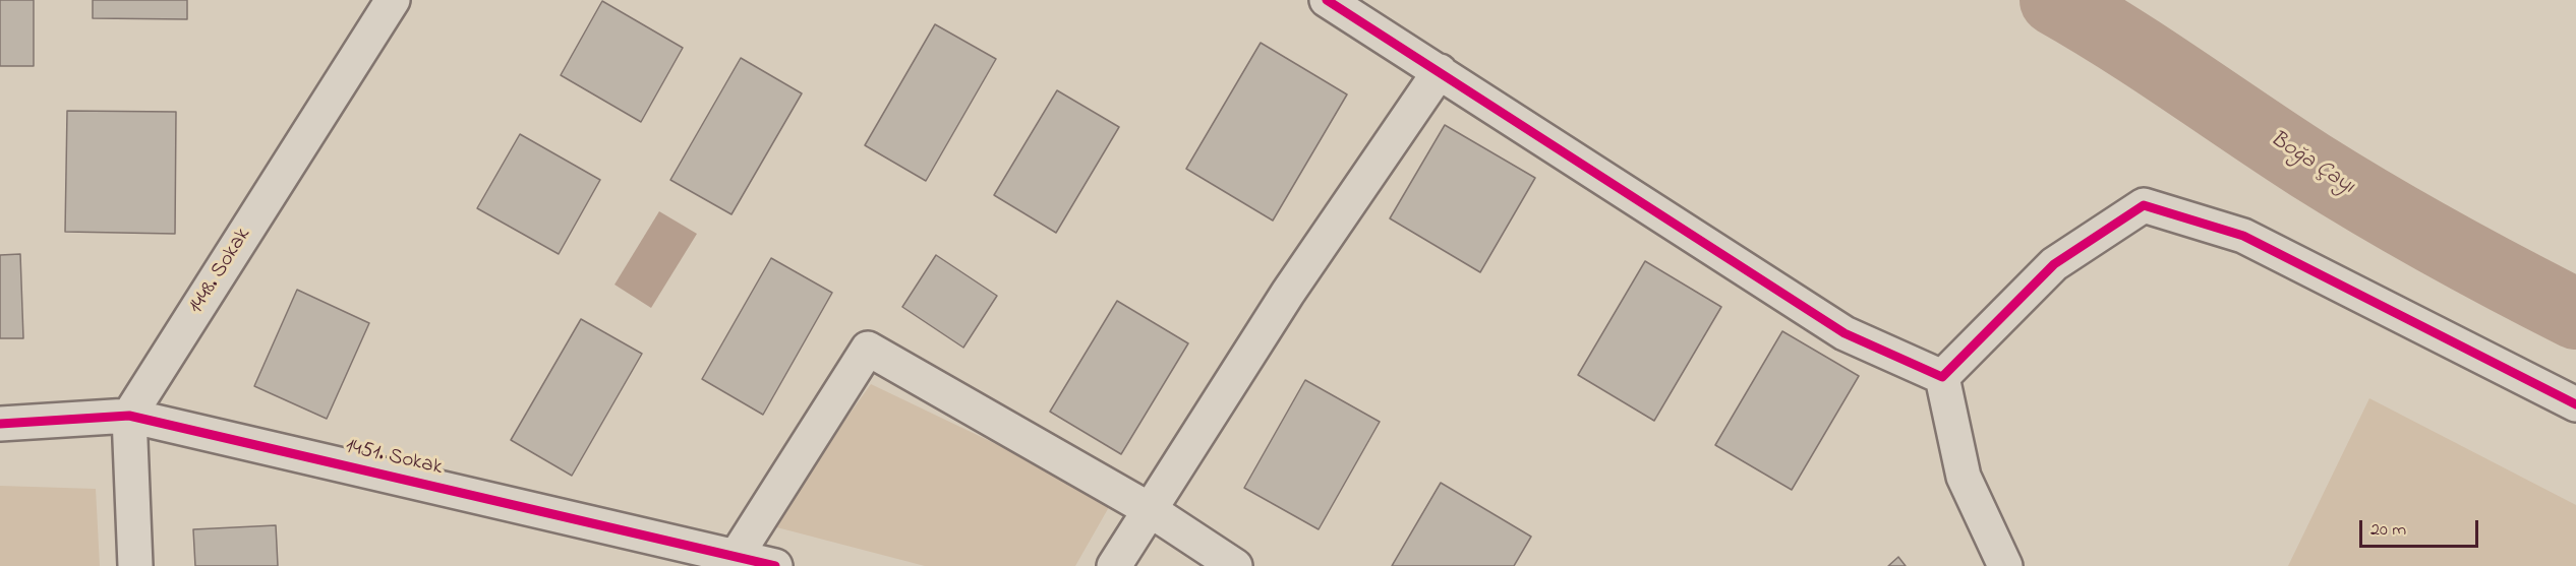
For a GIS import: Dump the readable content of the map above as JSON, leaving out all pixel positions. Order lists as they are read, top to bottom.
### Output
{
  "streets": {
    "street": ["1448. Sokak", "1451. Sokak"]
  },
  "crossings": [
    ["1448. Sokak", "1451. Sokak"]
  ],
  "water": ["Boğa Çayı"],
  "scale_bar": "20 m"
}
